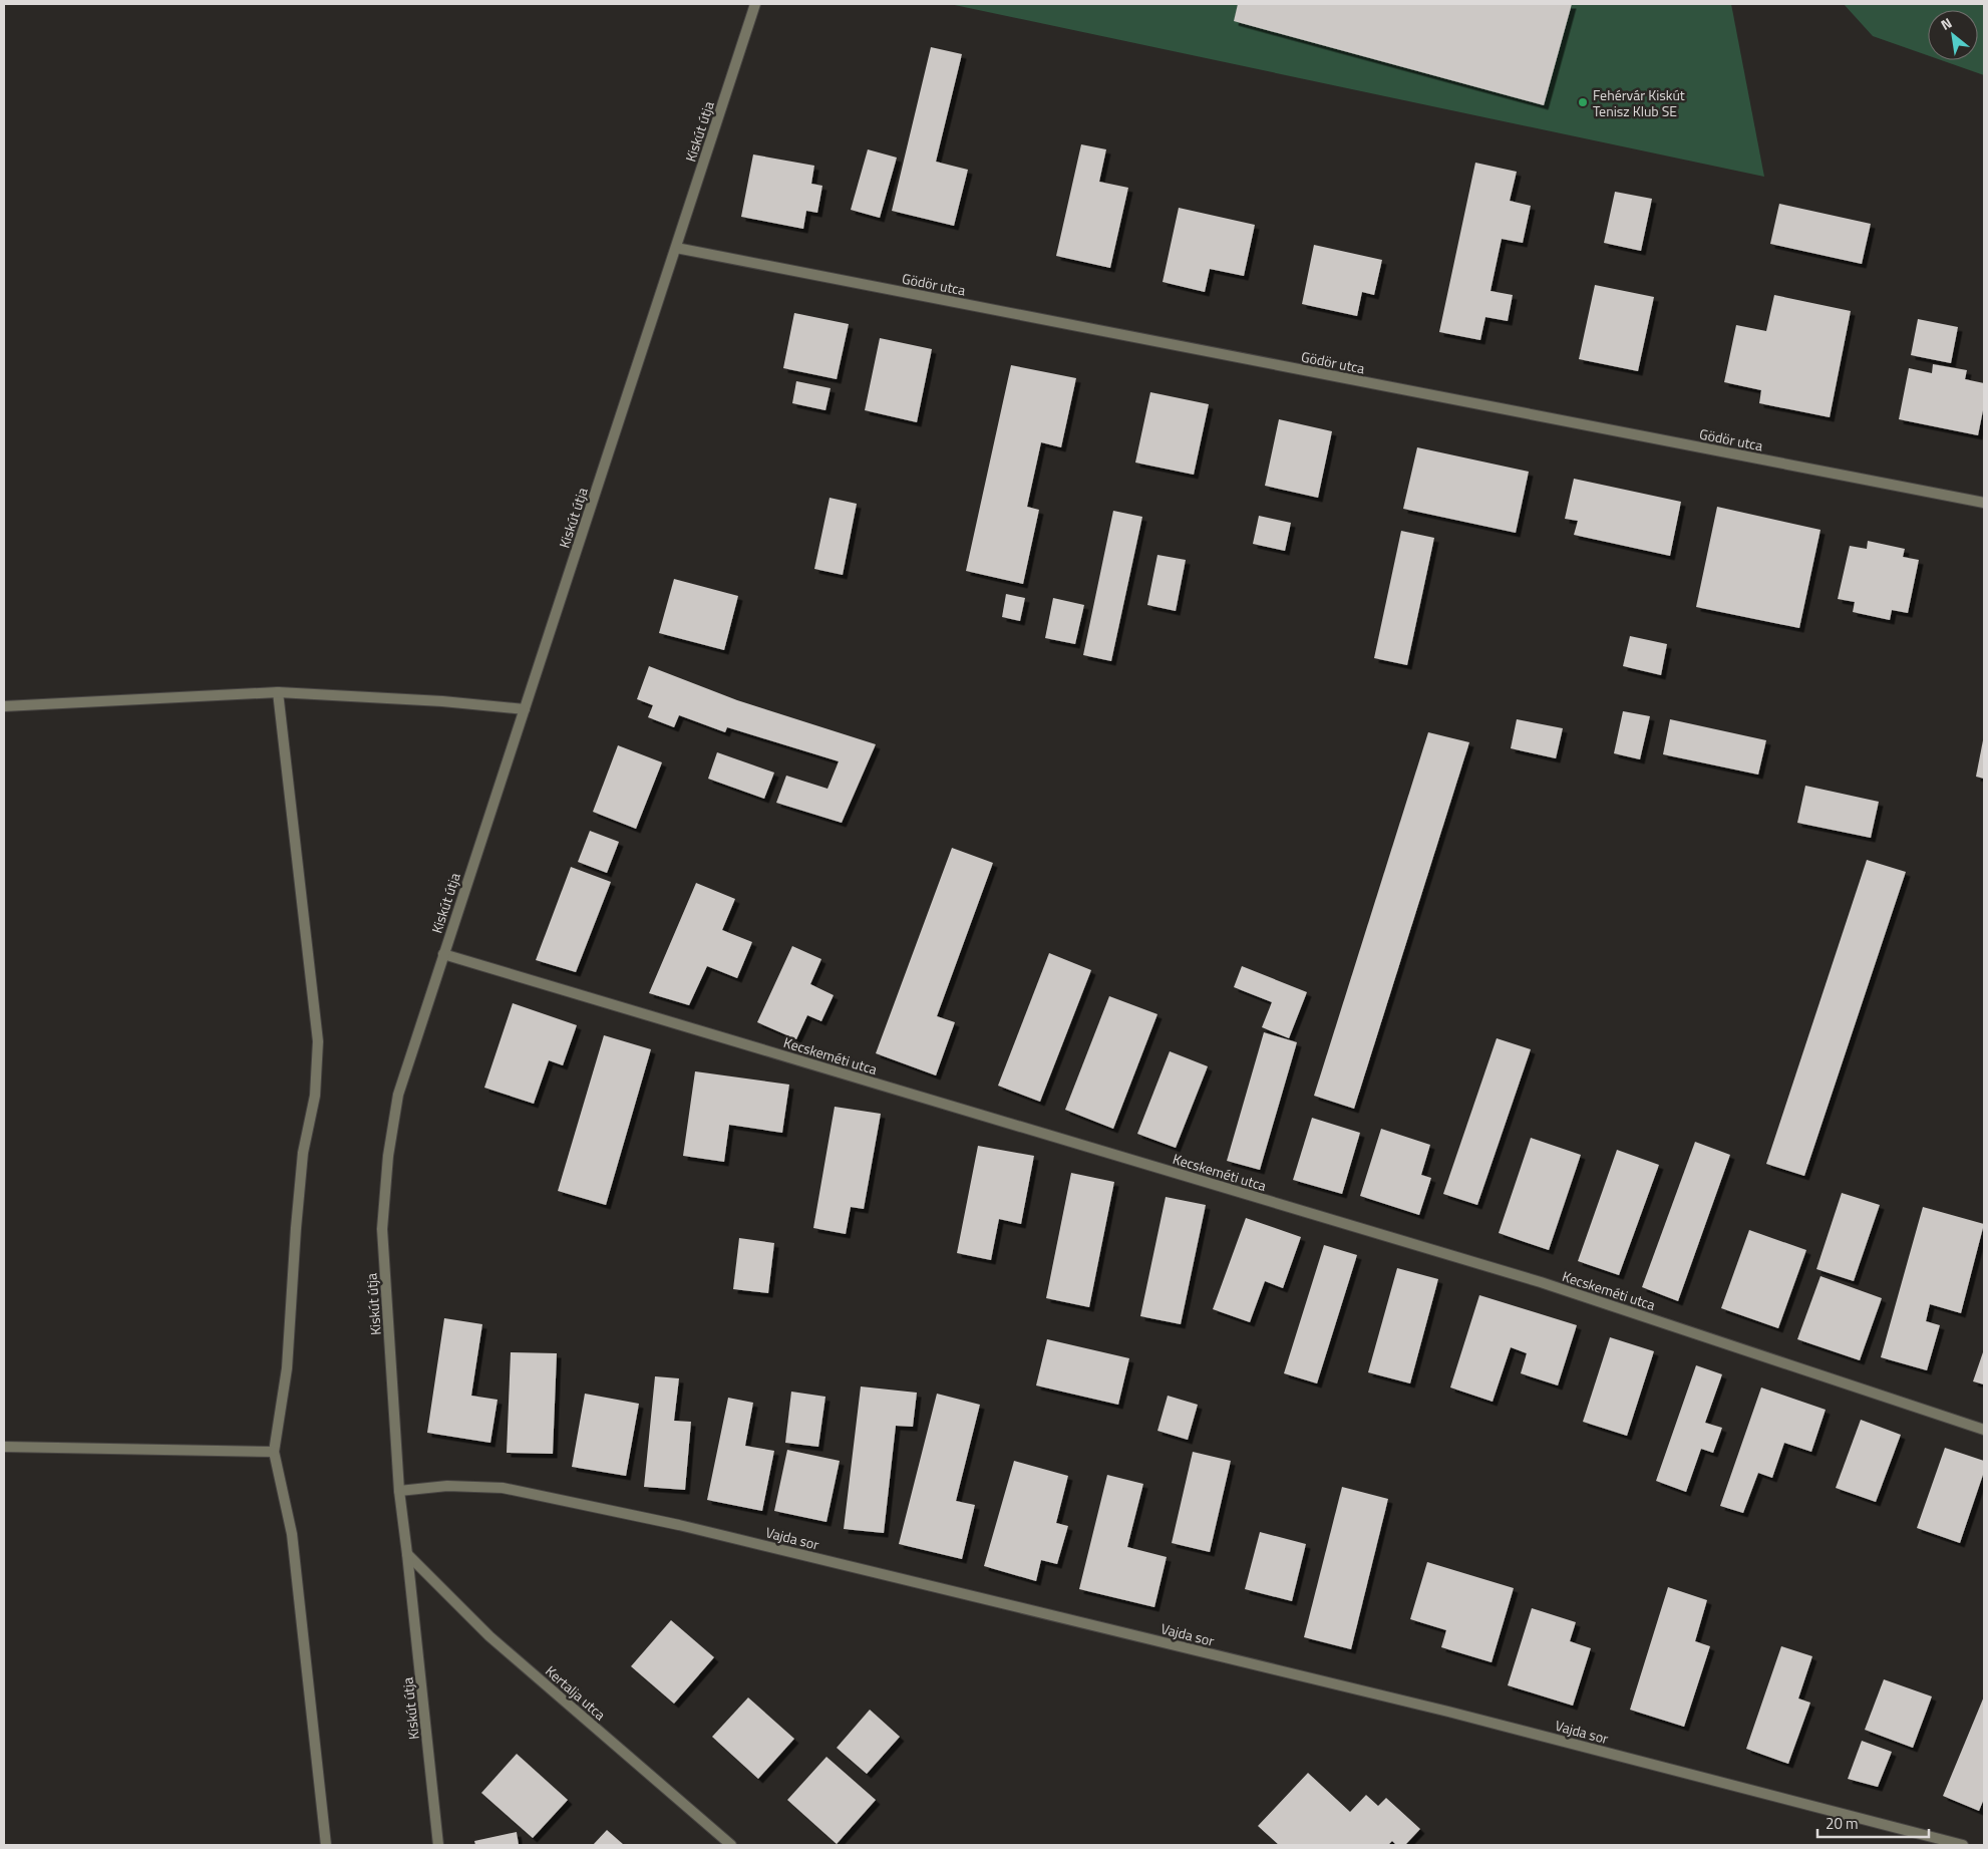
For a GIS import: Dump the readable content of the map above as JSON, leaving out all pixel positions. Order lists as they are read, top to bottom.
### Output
{
  "streets": {
    "street": [
      "Kiskút útja",
      "Gödör utca",
      "Kecskeméti utca",
      "Vajda sor",
      "Kertalja utca"
    ]
  },
  "crossings": [
    ["Kiskút útja", "Gödör utca"],
    ["Kiskút útja", "Kecskeméti utca"],
    ["Kiskút útja", "Vajda sor"],
    ["Kiskút útja", "Kertalja utca"]
  ],
  "places": ["Fehérvár Kiskút Tenisz Klub SE"],
  "scale_bar": "20 m",
  "north": "top left"
}
